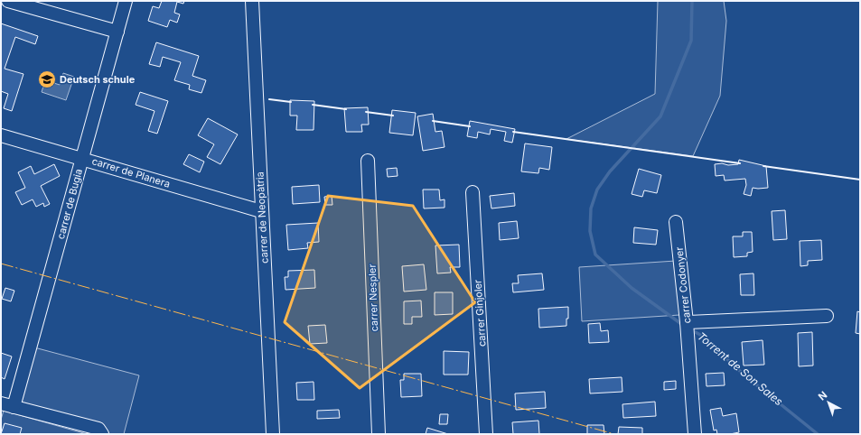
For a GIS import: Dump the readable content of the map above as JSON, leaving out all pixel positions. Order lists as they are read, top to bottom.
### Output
{
  "streets": {
    "street": [
      "carrer de Planera",
      "carrer de Bugia",
      "carrer de Neopàtria",
      "carrer Codonyer",
      "carrer Nespler",
      "carrer Ginjoler"
    ]
  },
  "crossings": [
    ["carrer de Planera", "carrer de Bugia"],
    ["carrer de Planera", "carrer de Neopàtria"]
  ],
  "water": ["Torrent de Son Sales"],
  "places": {
    "school or university": ["Deutsch schule"]
  },
  "north": "top left"
}
